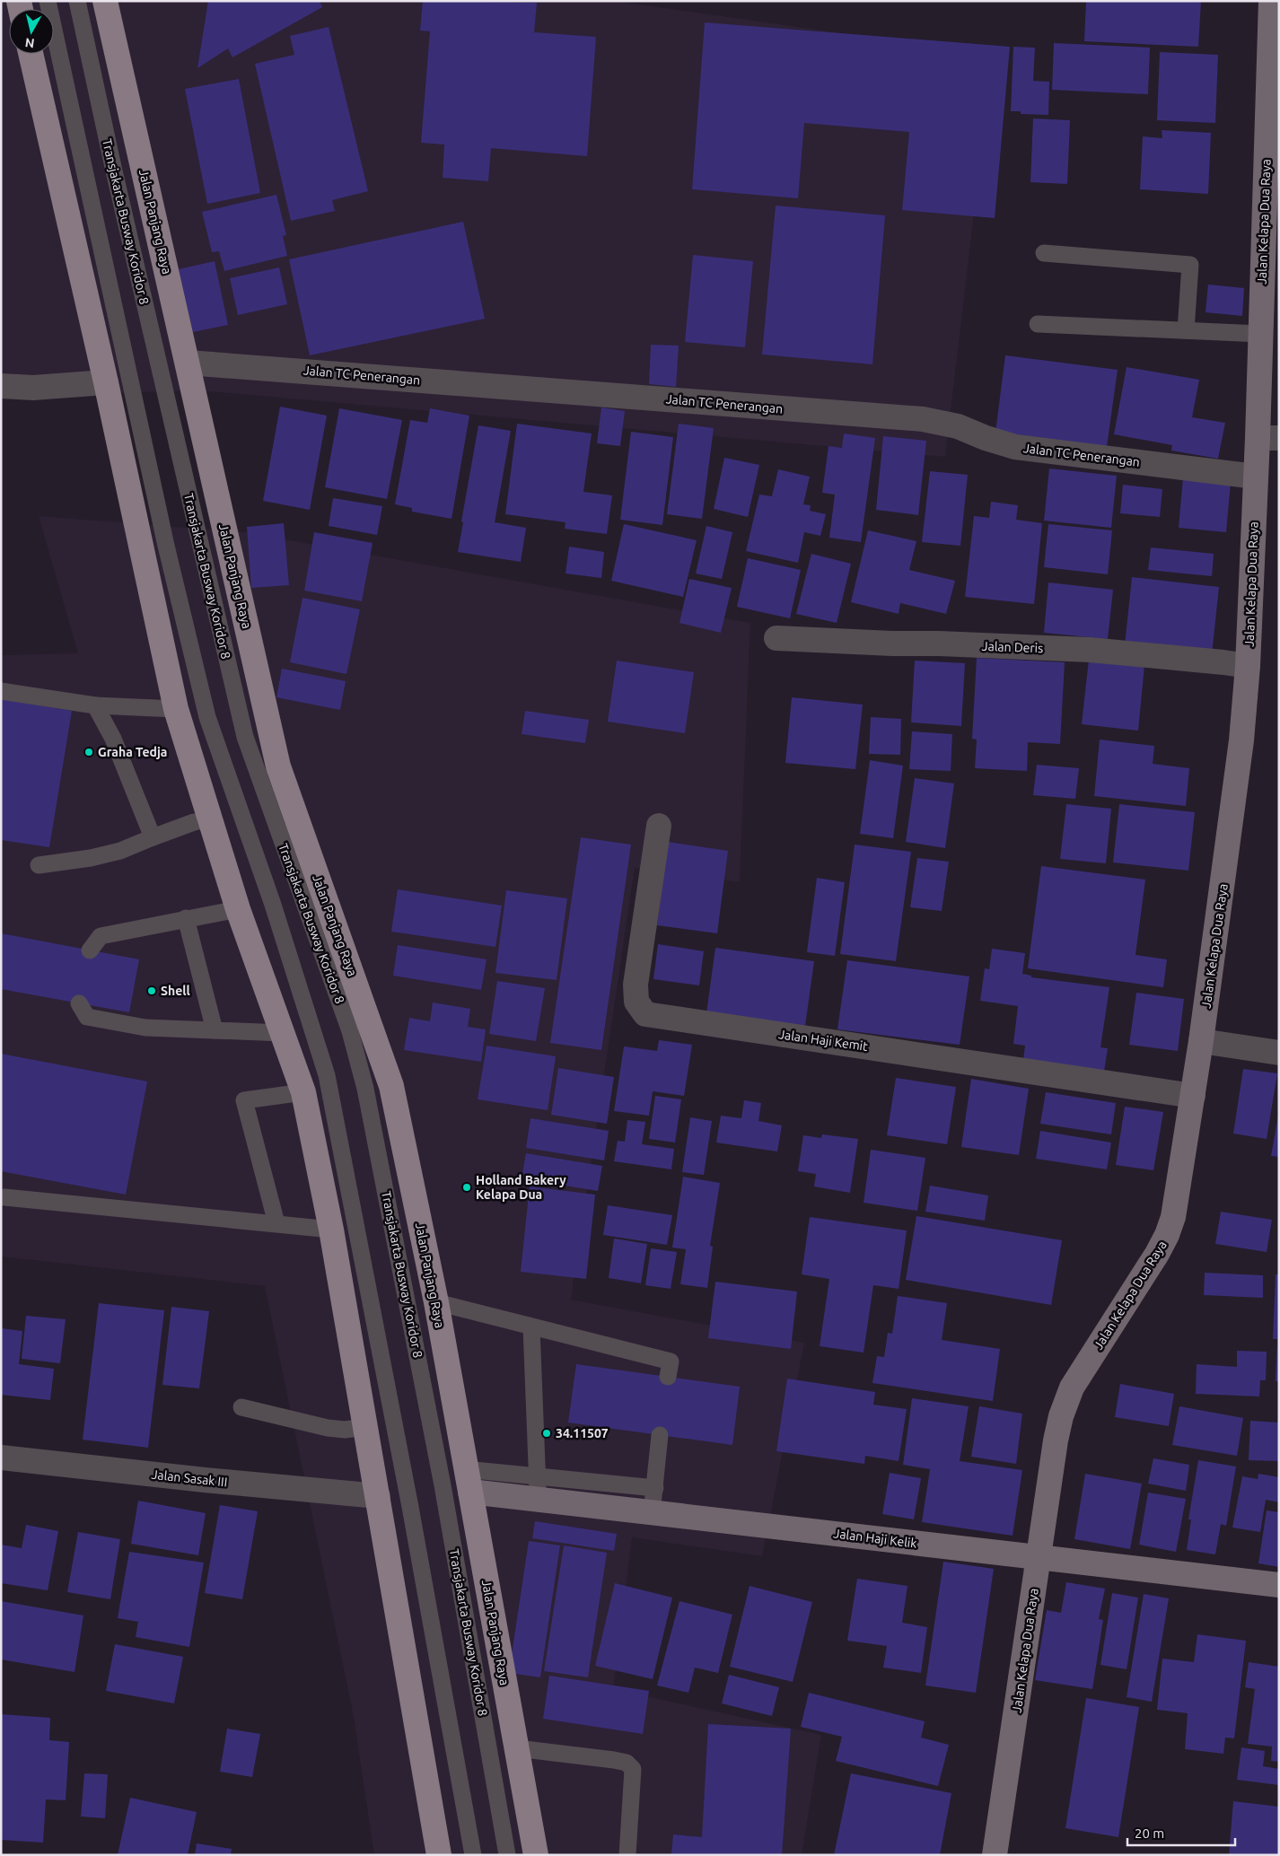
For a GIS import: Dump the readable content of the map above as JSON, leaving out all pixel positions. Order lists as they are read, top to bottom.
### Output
{
  "streets": {
    "main road": ["Jalan Panjang Raya"],
    "street": [
      "Jalan Kelapa Dua Raya",
      "Jalan TC Penerangan",
      "Jalan Deris",
      "Jalan Haji Kemit",
      "Jalan Sasak III",
      "Jalan Haji Kelik"
    ],
    "lane": ["Transjakarta Busway Koridor 8"]
  },
  "crossings": [
    ["Jalan Panjang Raya", "Jalan TC Penerangan"],
    ["Jalan Panjang Raya", "Jalan Haji Kelik"],
    ["Jalan Kelapa Dua Raya", "Jalan TC Penerangan"],
    ["Jalan Kelapa Dua Raya", "Jalan Deris"],
    ["Jalan Kelapa Dua Raya", "Jalan Haji Kemit"],
    ["Jalan Kelapa Dua Raya", "Jalan Haji Kelik"]
  ],
  "places": [
    "Graha Tedja",
    "Shell",
    "Holland Bakery Kelapa Dua",
    "34.11507"
  ],
  "scale_bar": "20 m",
  "north": "bottom"
}
